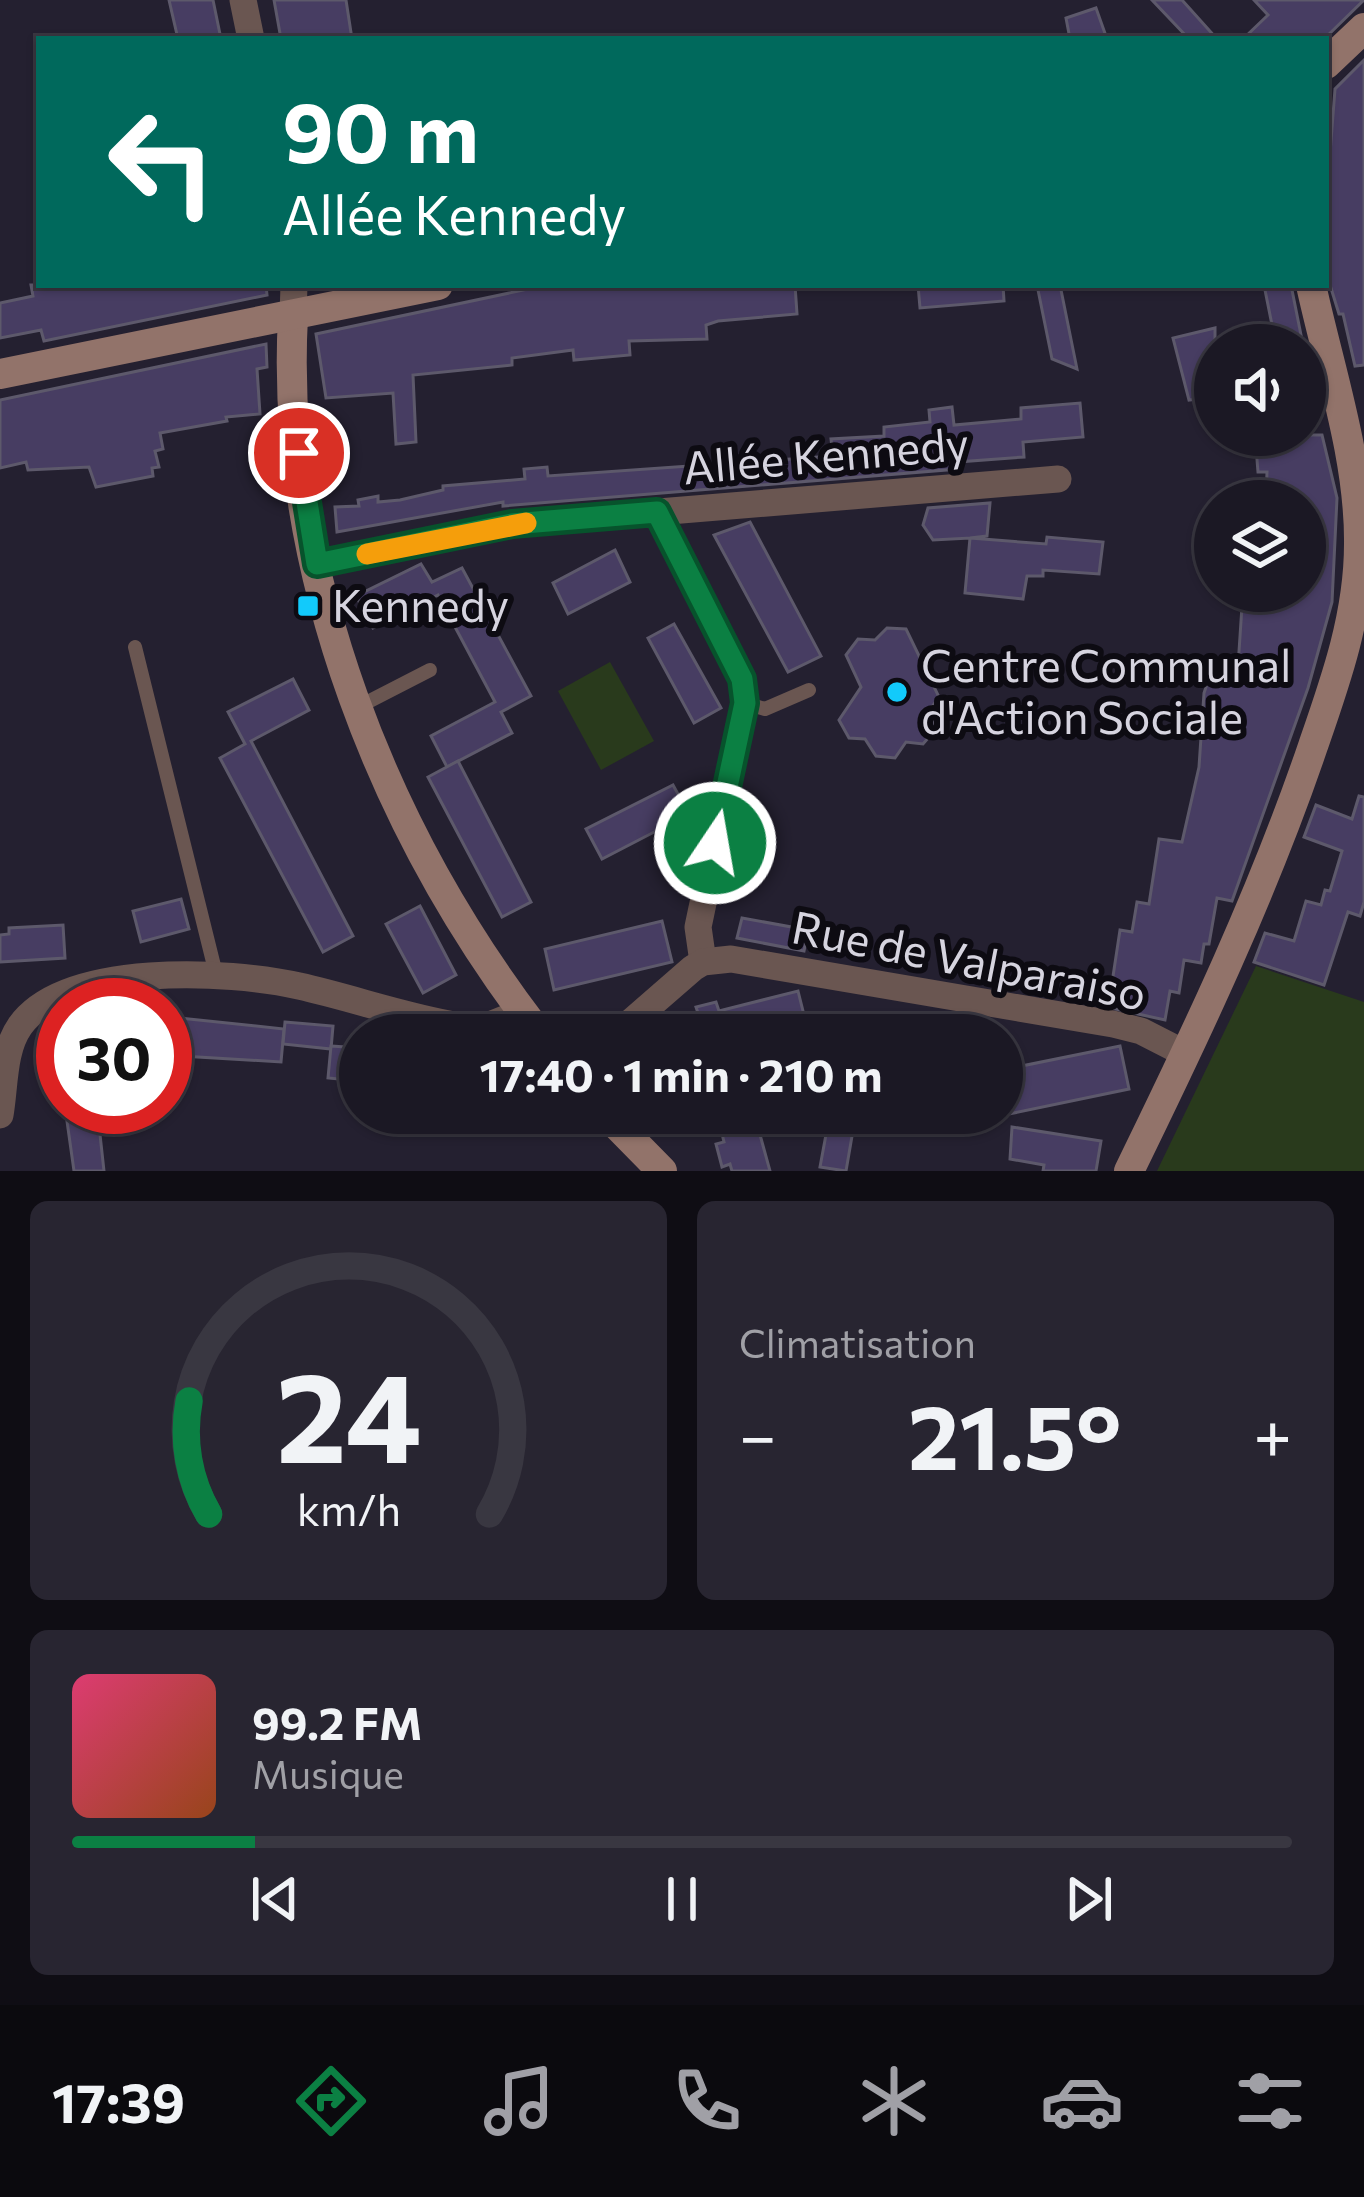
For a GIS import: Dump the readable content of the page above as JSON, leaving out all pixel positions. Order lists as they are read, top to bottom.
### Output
{
  "streets": {
    "street": ["Allée Kennedy", "Rue de Valparaiso"]
  },
  "places": {
    "transit": ["Kennedy"],
    "other": ["Centre Communal d'Action Sociale"]
  },
  "page": {
    "turn": ["90 m", "Allée Kennedy"],
    "limit": "30",
    "trip": "17:40 · 1 min · 210 m",
    "tile": "Climatisation",
    "heat": ["−", "21.5°", "+"],
    "song": ["99.2 FM", "Musique"],
    "tabs": "17:39",
    "gauge": ["24", "km/h"]
  }
}
